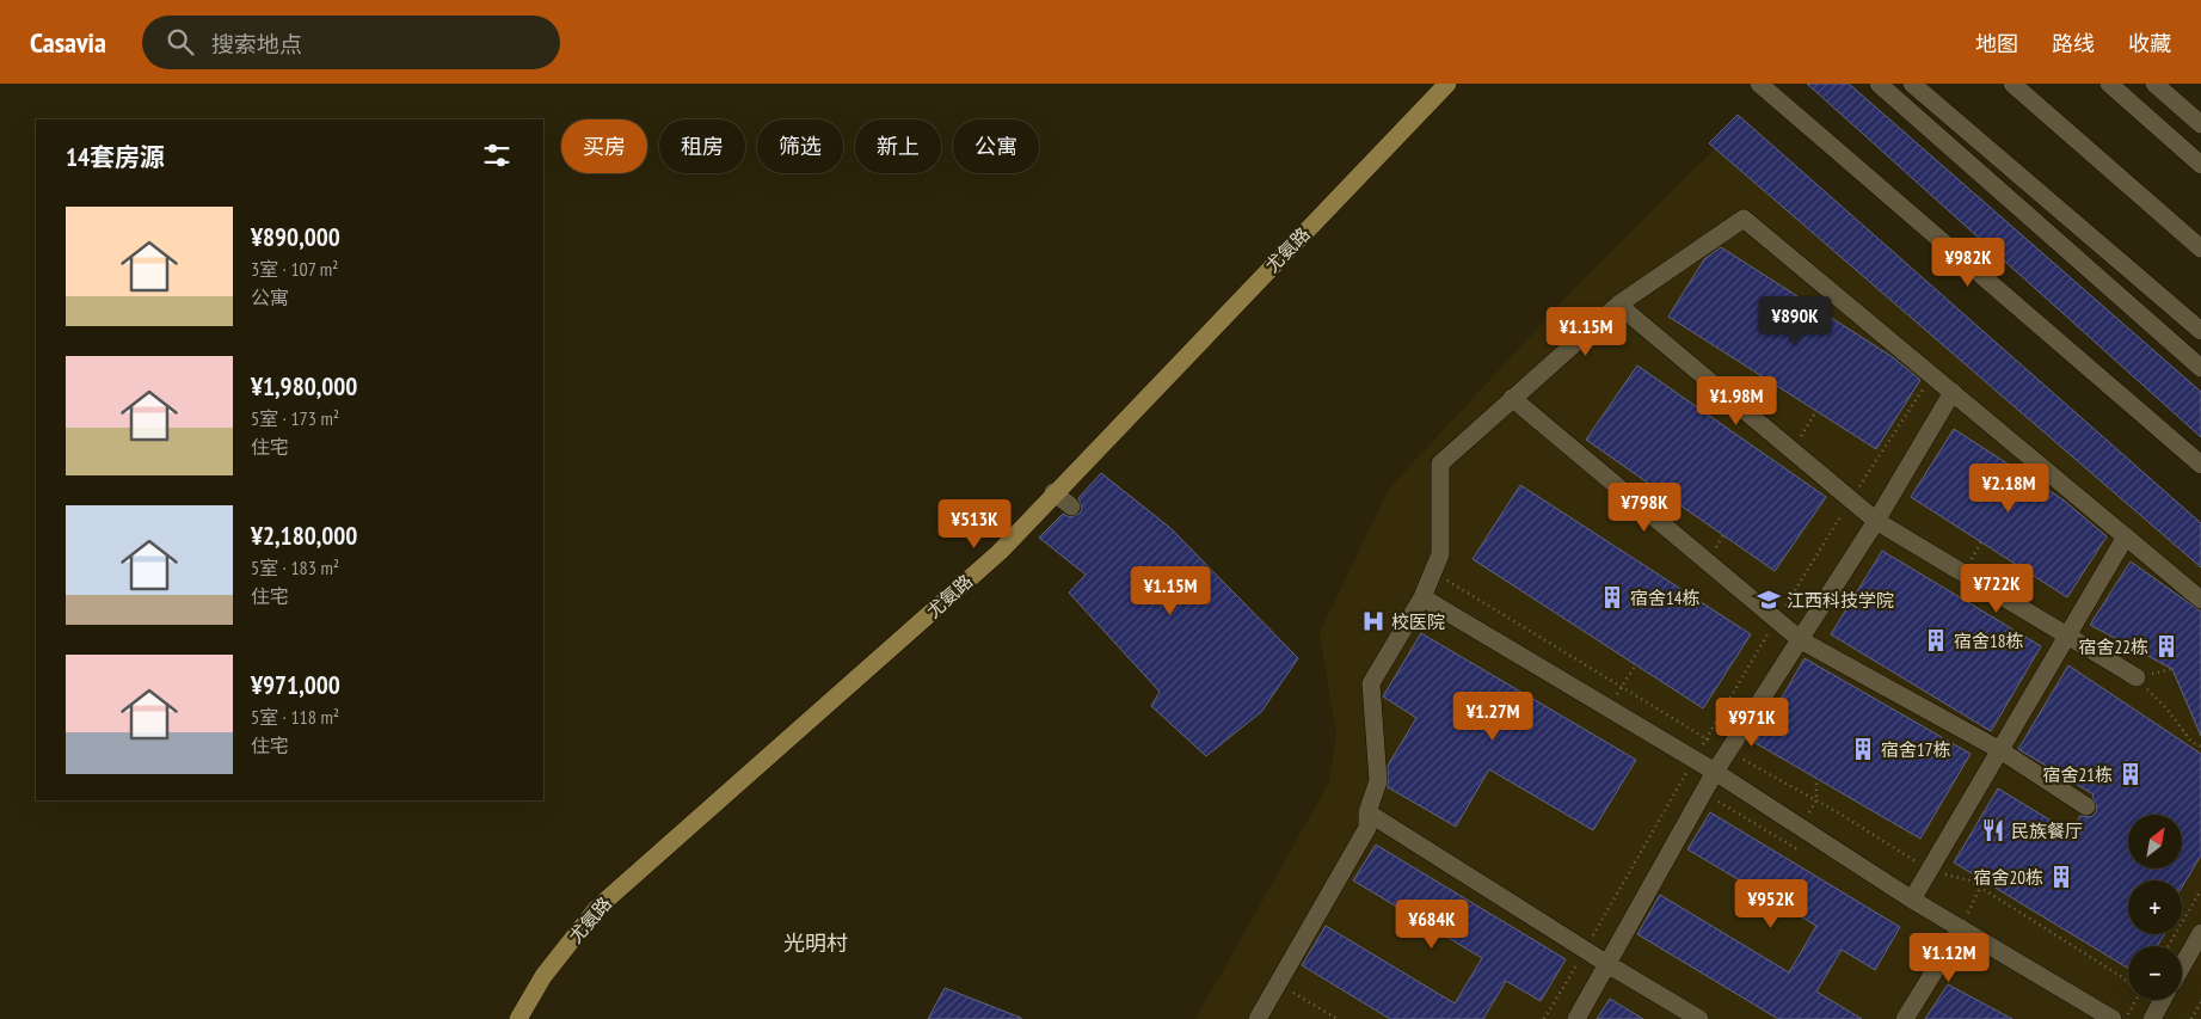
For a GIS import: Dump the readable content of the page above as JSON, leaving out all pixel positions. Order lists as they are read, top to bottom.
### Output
{
  "streets": {
    "main road": ["尤氨路"]
  },
  "districts": ["光明村"],
  "places": {
    "building": [
      "宿舍14栋",
      "宿舍18栋",
      "宿舍22栋",
      "宿舍17栋",
      "宿舍21栋",
      "宿舍20栋"
    ],
    "school or university": ["江西科技学院"],
    "hospital": ["校医院"],
    "restaurant": ["民族餐厅"]
  },
  "north": "top right",
  "page": {
    "header": "Casavia",
    "search": "搜索地点",
    "nav": ["地图", "路线", "收藏"],
    "chip": [
      "买房",
      "租房",
      "筛选",
      "新上",
      "公寓"
    ],
    "heading": "14套房源",
    "list": [
      {
        "name": "¥890,000",
        "note": "3室 · 107 m² · 公寓"
      },
      {
        "name": "¥1,980,000",
        "note": "5室 · 173 m² · 住宅"
      },
      {
        "name": "¥2,180,000",
        "note": "5室 · 183 m² · 住宅"
      },
      {
        "name": "¥971,000",
        "note": "5室 · 118 m² · 住宅"
      }
    ],
    "price": [
      "¥982K",
      "¥890K",
      "¥1.15M",
      "¥1.98M",
      "¥2.18M",
      "¥798K",
      "¥513K",
      "¥722K",
      "¥1.15M",
      "¥1.27M",
      "¥971K",
      "¥952K",
      "¥684K",
      "¥1.12M"
    ],
    "map_buttons": ["+", "−"]
  }
}
